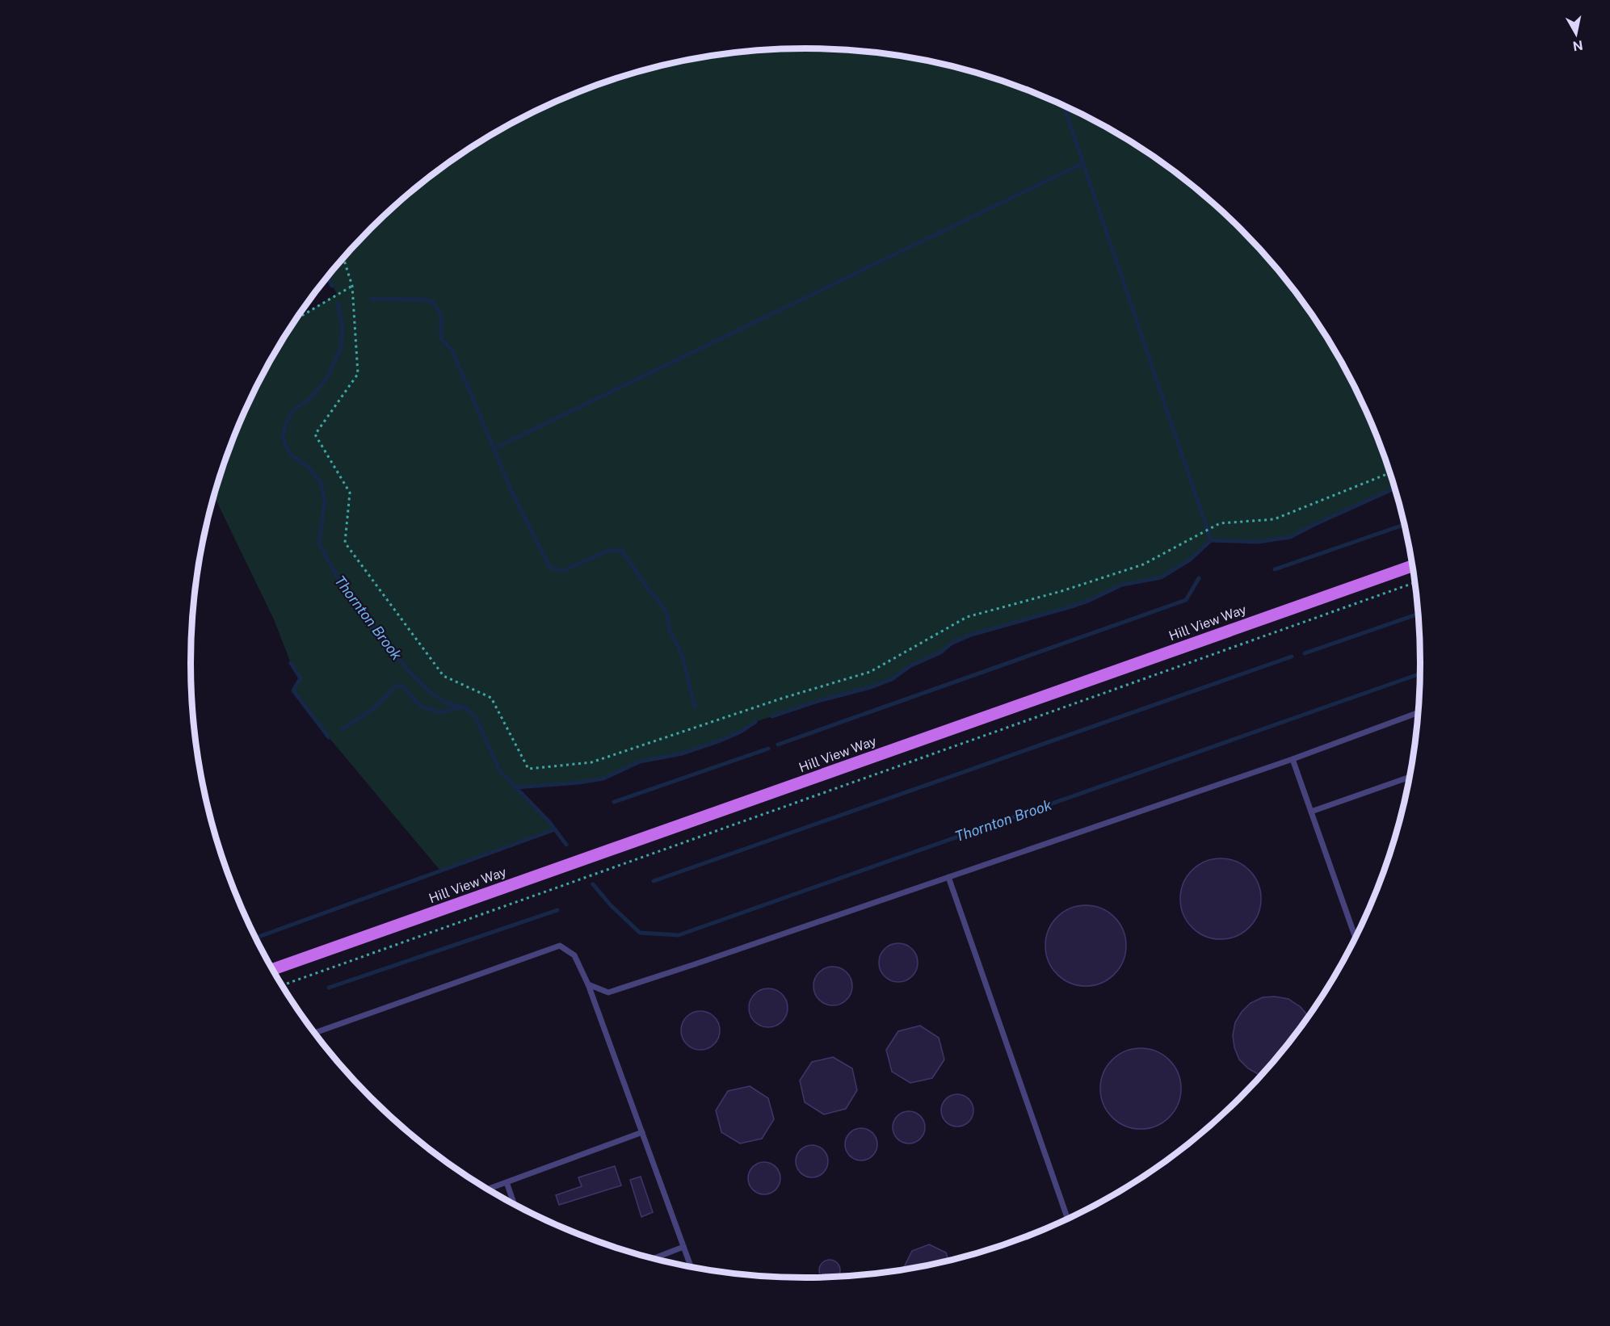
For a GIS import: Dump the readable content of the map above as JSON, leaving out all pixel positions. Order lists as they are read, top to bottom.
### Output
{
  "streets": {
    "main road": ["Hill View Way"]
  },
  "water": ["Thornton Brook"],
  "north": "bottom"
}
